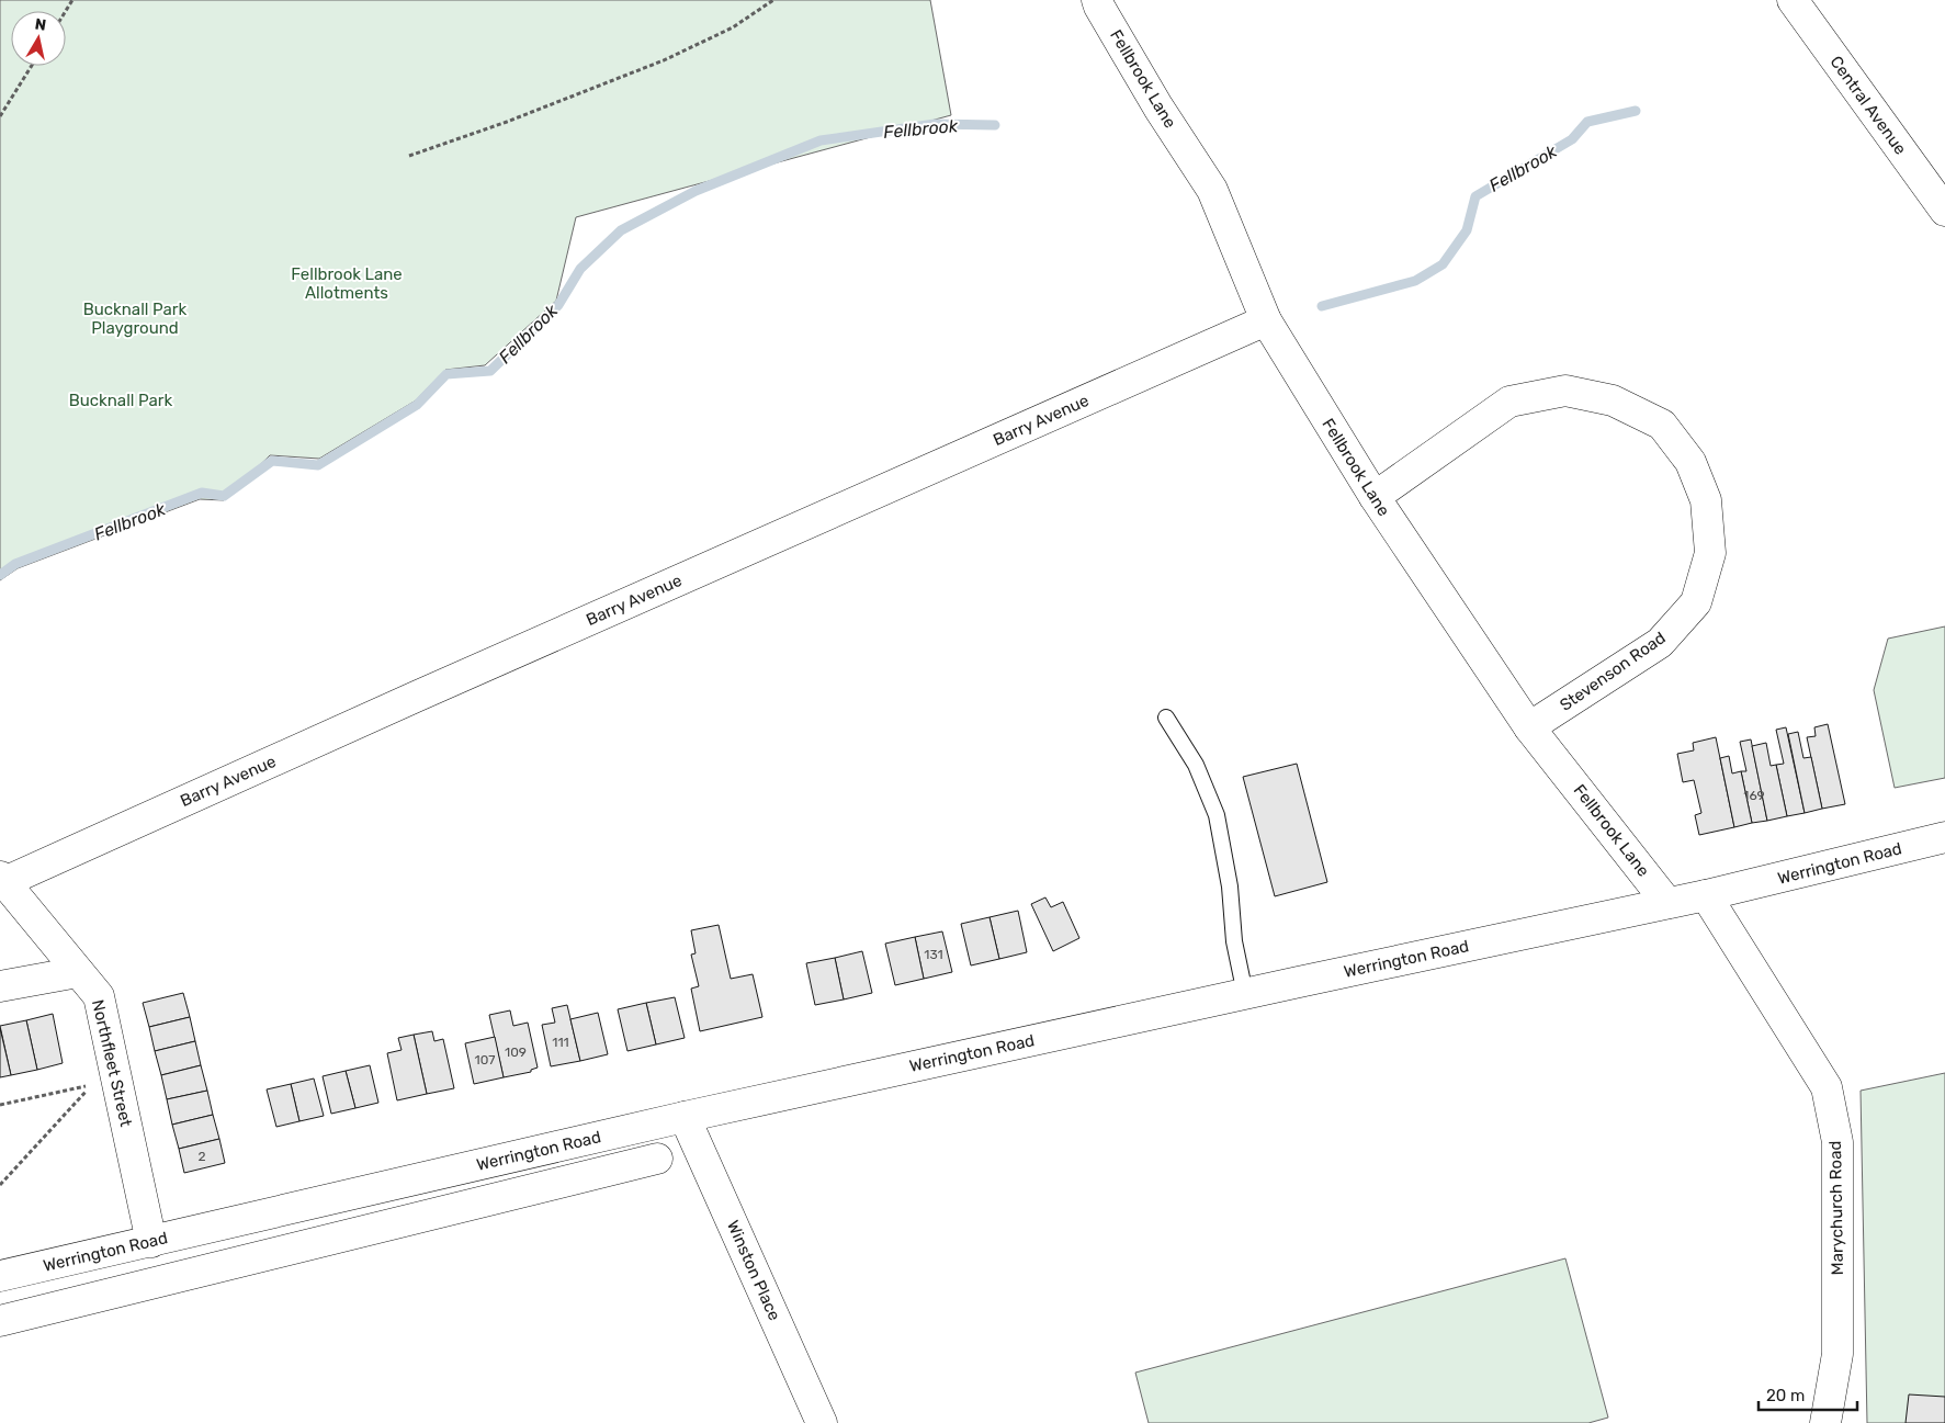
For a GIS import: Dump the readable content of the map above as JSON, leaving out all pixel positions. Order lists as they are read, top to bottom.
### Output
{
  "streets": {
    "main road": [
      "Fellbrook Lane",
      "Central Avenue",
      "Barry Avenue",
      "Stevenson Road",
      "Werrington Road",
      "Northfleet Street",
      "Marychurch Road",
      "Winston Place"
    ]
  },
  "crossings": [
    ["Fellbrook Lane", "Barry Avenue"],
    ["Fellbrook Lane", "Stevenson Road"],
    ["Fellbrook Lane", "Werrington Road"],
    ["Barry Avenue", "Northfleet Street"],
    ["Werrington Road", "Northfleet Street"],
    ["Werrington Road", "Marychurch Road"],
    ["Werrington Road", "Winston Place"]
  ],
  "water": ["Fellbrook"],
  "parks": ["Fellbrook Lane Allotments", "Bucknall Park Playground", "Bucknall Park"],
  "house_numbers": [
    "169",
    "131",
    "111",
    "109",
    "107",
    "2"
  ],
  "scale_bar": "20 m",
  "north": "top"
}
